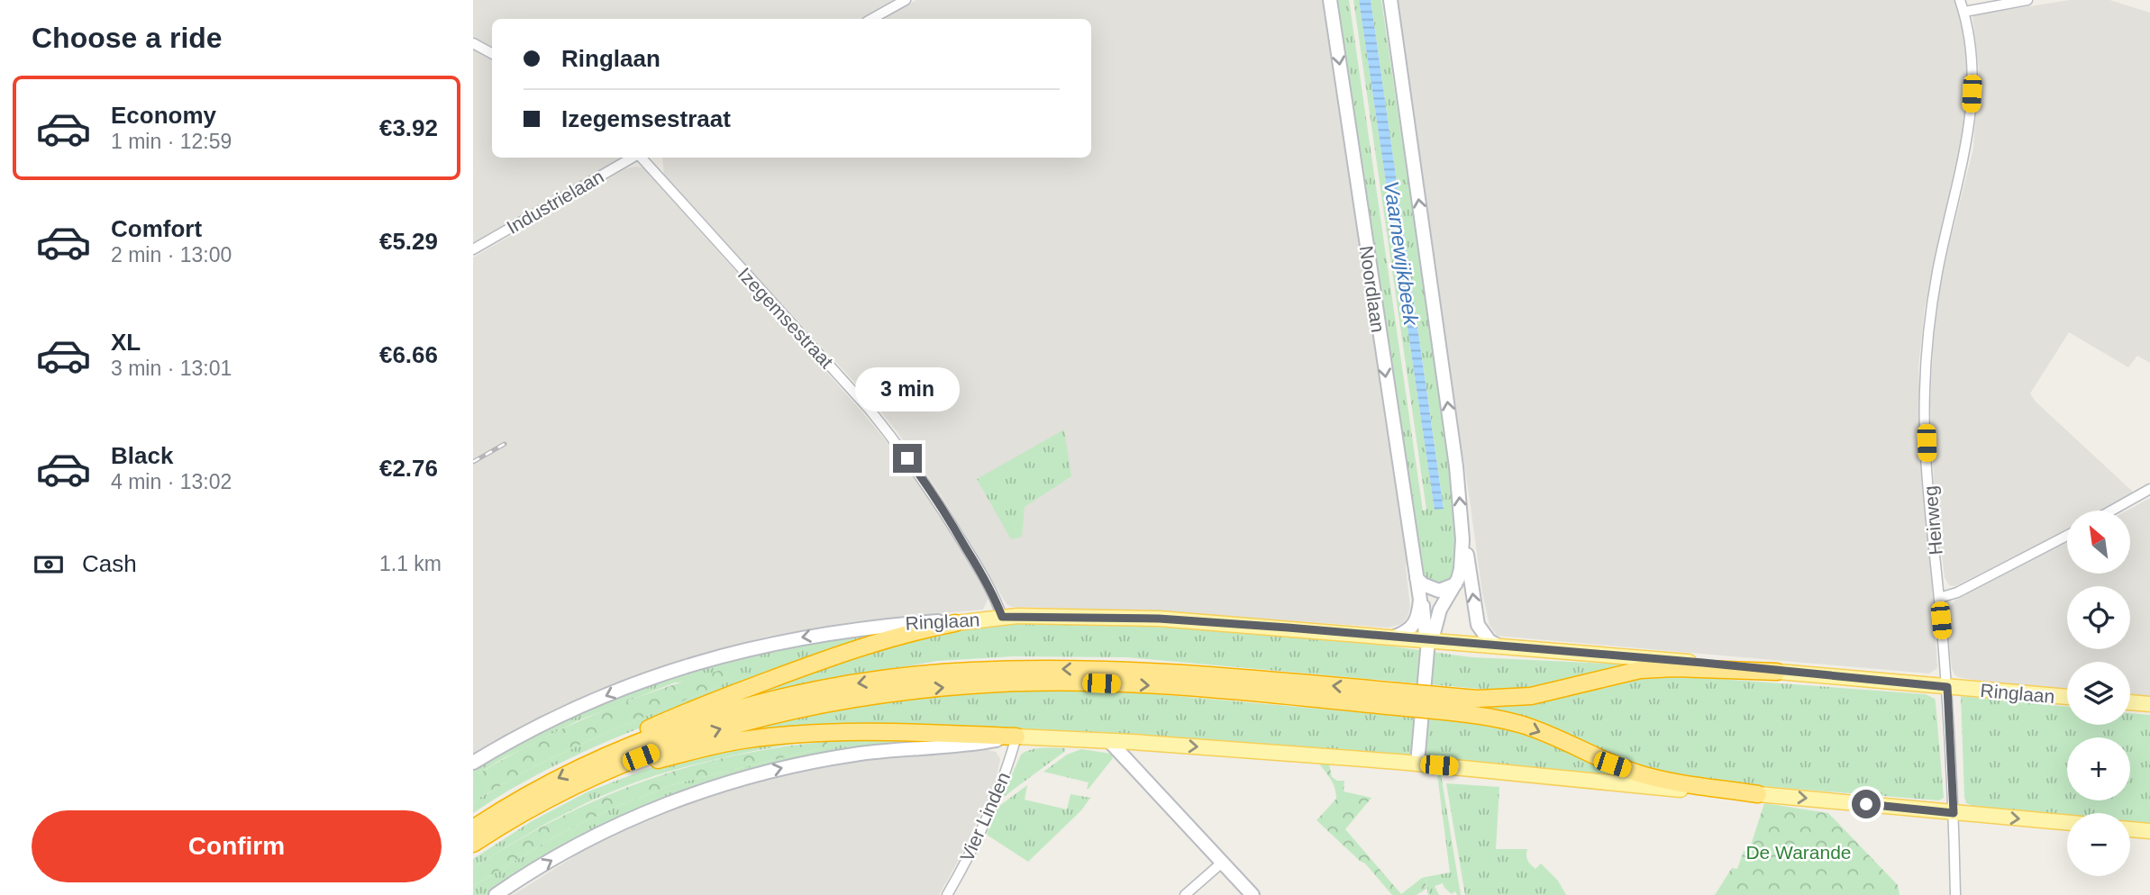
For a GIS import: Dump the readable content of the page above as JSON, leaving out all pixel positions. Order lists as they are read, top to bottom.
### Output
{
  "streets": {
    "main road": ["Ringlaan"],
    "street": [
      "Industrielaan",
      "Noordlaan",
      "Izegemsestraat",
      "Heirweg",
      "Vier Linden"
    ]
  },
  "crossings": [
    ["Noordlaan", "Ringlaan"],
    ["Izegemsestraat", "Ringlaan"],
    ["Heirweg", "Ringlaan"]
  ],
  "water": ["Vaarnewijkbeek"],
  "parks": ["De Warande"],
  "north": "top left",
  "page": {
    "heading": "Choose a ride",
    "banner": ["Ringlaan", "Izegemsestraat"],
    "list": [
      {
        "name": "Economy",
        "note": "1 min · 12:59",
        "value": "€3.92"
      },
      {
        "name": "Comfort",
        "note": "2 min · 13:00",
        "value": "€5.29"
      },
      {
        "name": "XL",
        "note": "3 min · 13:01",
        "value": "€6.66"
      },
      {
        "name": "Black",
        "note": "4 min · 13:02",
        "value": "€2.76"
      }
    ],
    "bubble": "3 min",
    "map_buttons": ["+", "−"],
    "pay": ["Cash", "1.1 km"],
    "buttons": "Confirm"
  }
}
